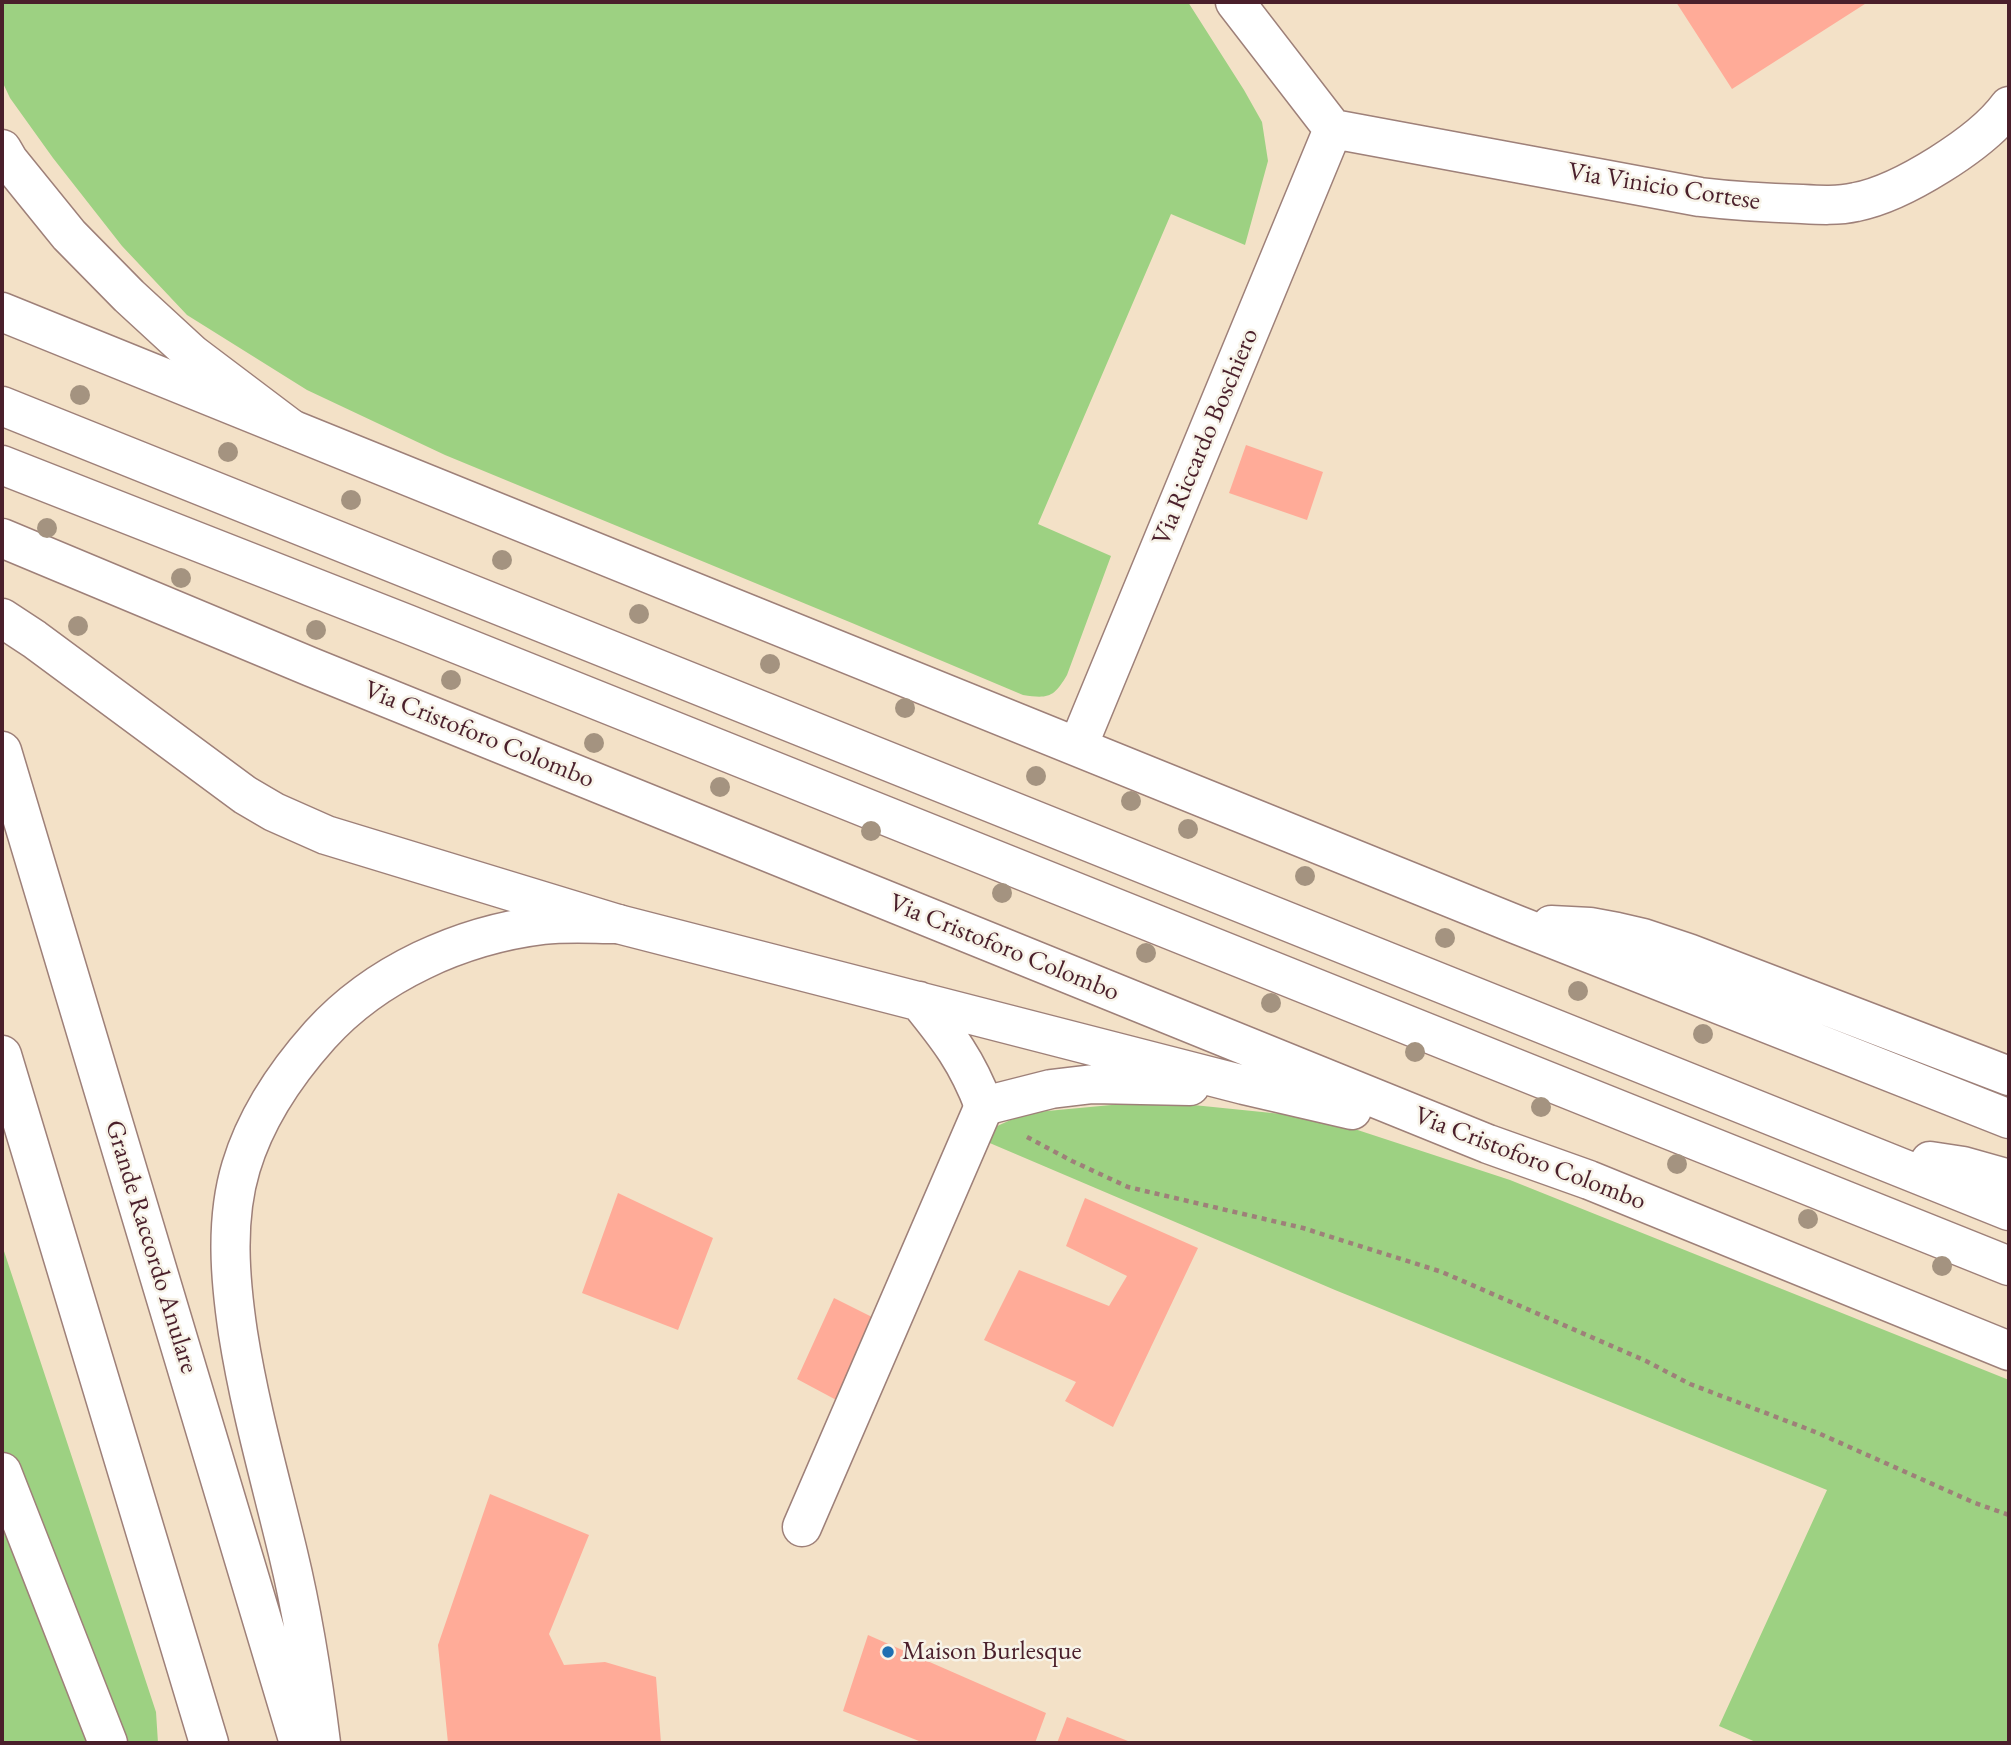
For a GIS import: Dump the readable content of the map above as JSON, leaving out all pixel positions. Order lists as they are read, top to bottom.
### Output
{
  "streets": {
    "main road": [
      "Via Vinicio Cortese",
      "Via Riccardo Boschiero",
      "Via Cristoforo Colombo",
      "Grande Raccordo Anulare"
    ]
  },
  "crossings": [
    ["Via Vinicio Cortese", "Via Riccardo Boschiero"]
  ],
  "places": ["Maison Burlesque"]
}
